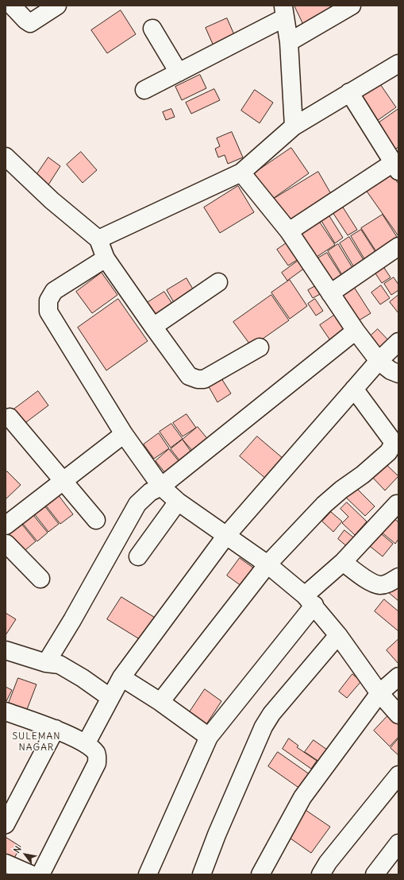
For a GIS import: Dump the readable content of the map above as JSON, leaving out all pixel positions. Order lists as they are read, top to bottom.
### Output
{
  "districts": ["SULEMAN NAGAR"],
  "north": "top left"
}
